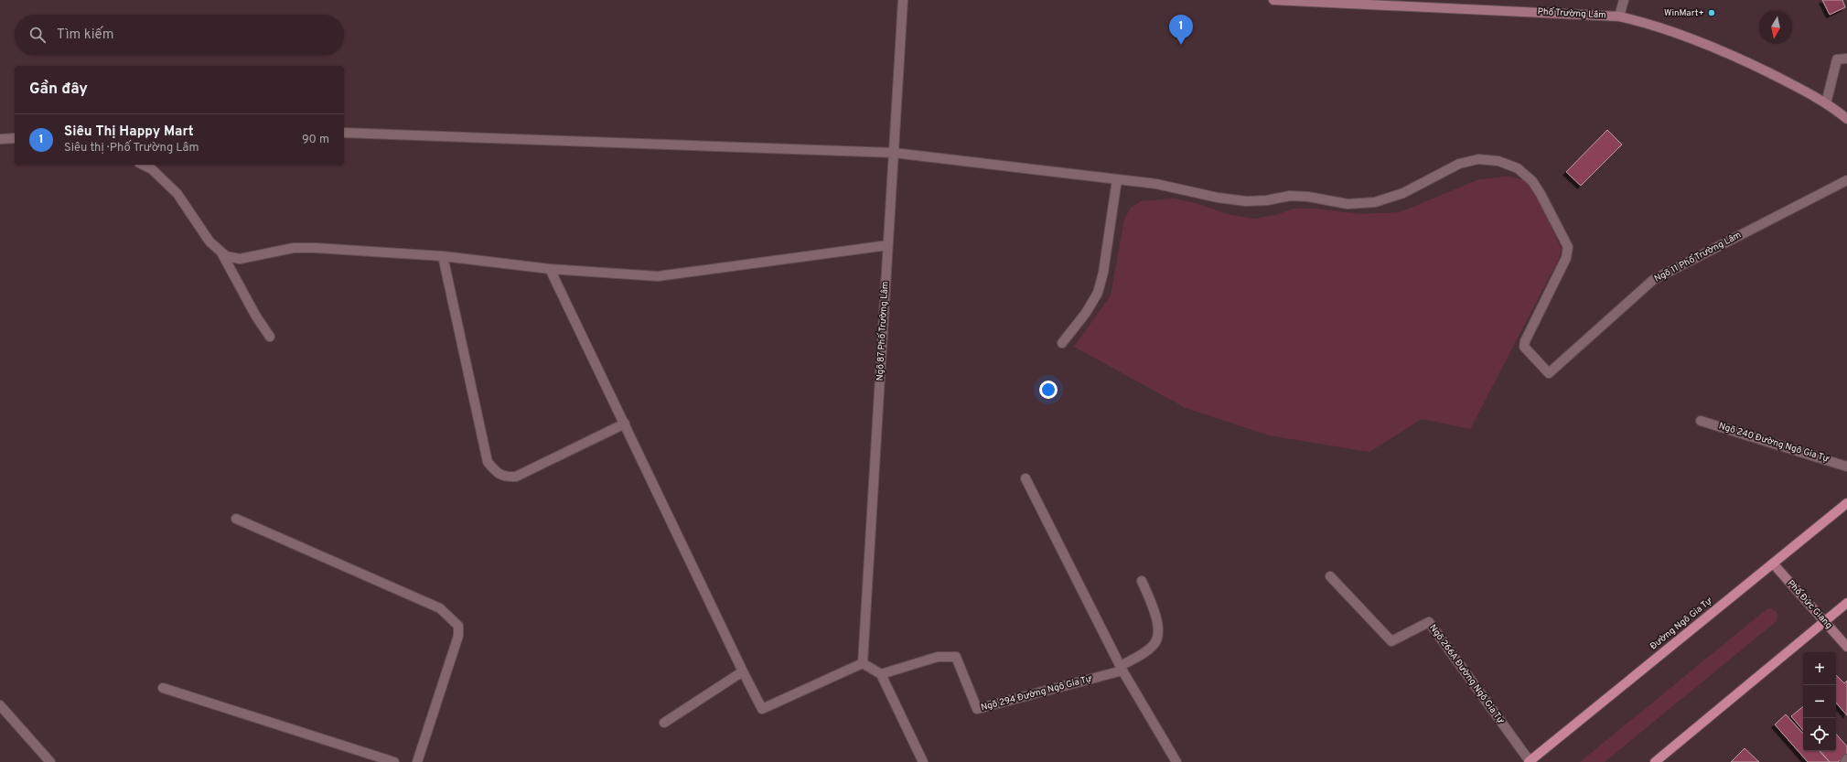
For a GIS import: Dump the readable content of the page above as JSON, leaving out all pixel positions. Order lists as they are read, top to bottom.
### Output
{
  "streets": {
    "main road": ["Phố Trường Lâm", "Phố Đức Giang", "Đường Ngô Gia Tự"],
    "street": [
      "Ngõ 11 Phố Trường Lâm",
      "Ngõ 87 Phố Trường Lâm",
      "Ngõ 240 Đường Ngô Gia Tự",
      "Ngõ 266A Đường Ngô Gia Tự",
      "Ngõ 294 Đường Ngô Gia Tự"
    ]
  },
  "crossings": [
    ["Phố Đức Giang", "Đường Ngô Gia Tự"],
    ["Đường Ngô Gia Tự", "Ngõ 266A Đường Ngô Gia Tự"]
  ],
  "places": ["WinMart+"],
  "north": "bottom",
  "page": {
    "pins": "1",
    "search": "Tìm kiếm",
    "heading": "Gần đây",
    "list": [
      {
        "mark": "1",
        "name": "Siêu Thị Happy Mart",
        "note": "Siêu thị · Phố Trường Lâm",
        "value": "90 m"
      }
    ],
    "map_buttons": ["+", "−"]
  }
}
